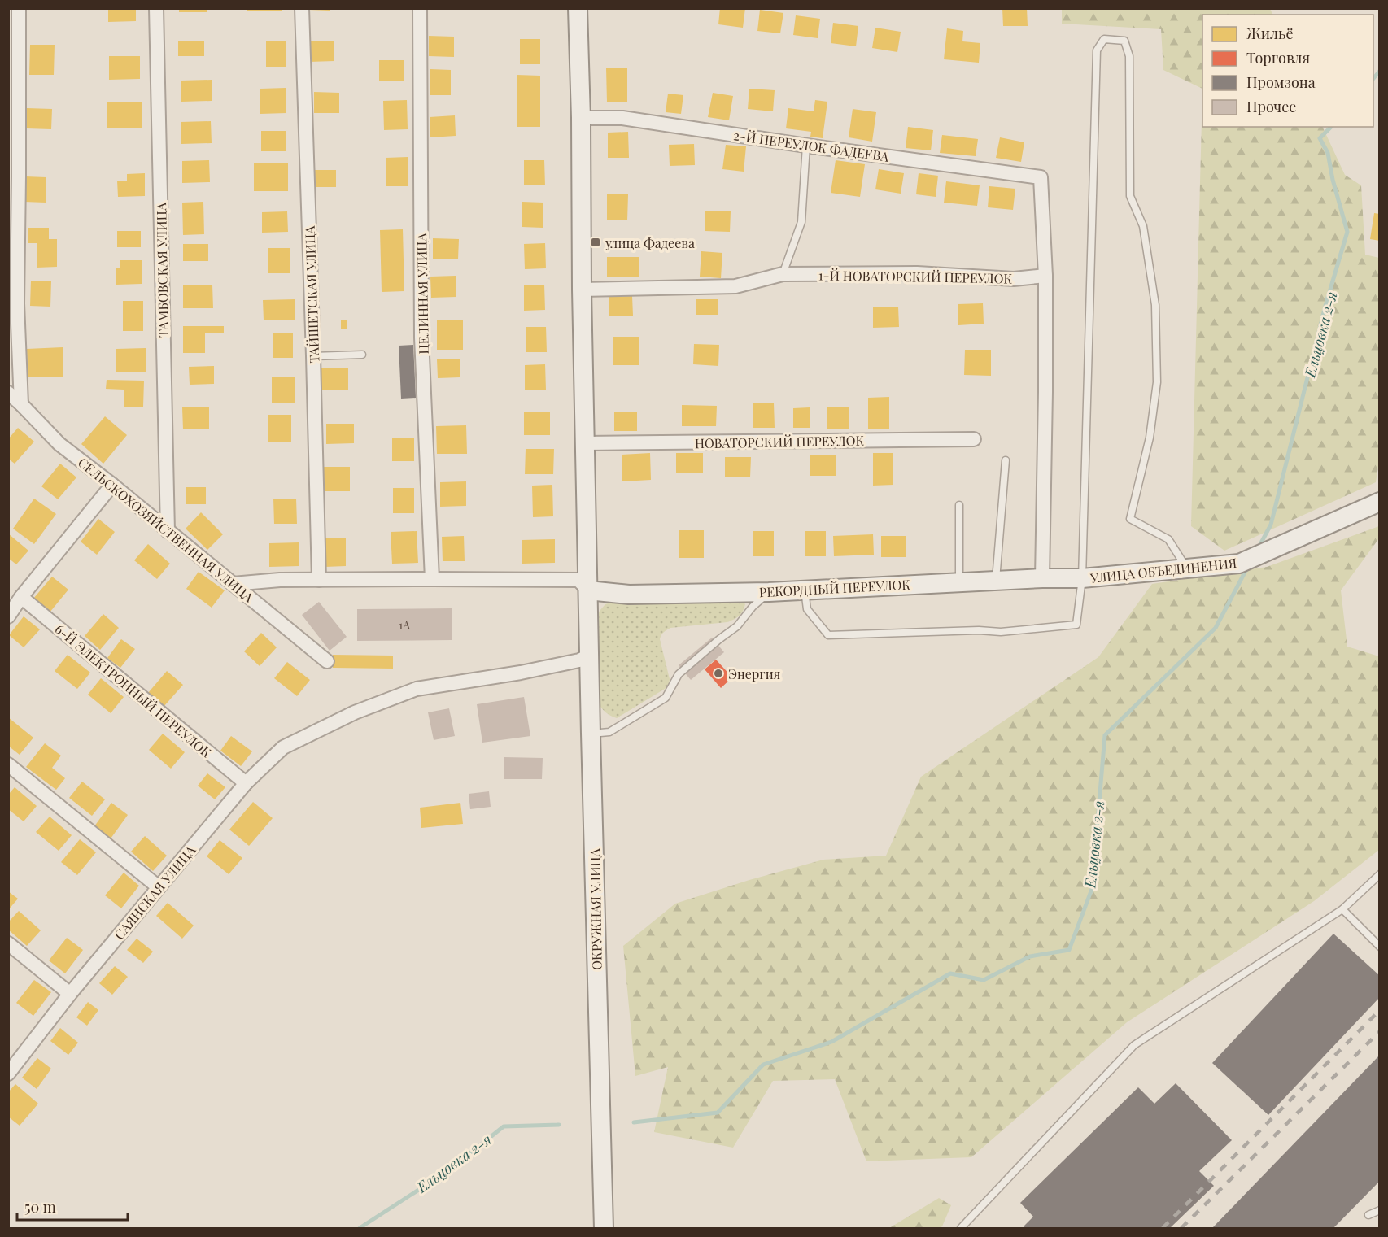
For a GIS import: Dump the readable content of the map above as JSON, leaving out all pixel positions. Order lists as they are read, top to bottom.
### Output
{
  "streets": {
    "main road": ["УЛИЦА ОБЪЕДИНЕНИЯ", "РЕКОРДНЫЙ ПЕРЕУЛОК", "ОКРУЖНАЯ УЛИЦА"],
    "street": [
      "2-Й ПЕРЕУЛОК ФАДЕЕВА",
      "ТАМБОВСКАЯ УЛИЦА",
      "1-Й НОВАТОРСКИЙ ПЕРЕУЛОК",
      "ЦЕЛИННАЯ УЛИЦА",
      "ТАЙШЕТСКАЯ УЛИЦА",
      "НОВАТОРСКИЙ ПЕРЕУЛОК",
      "СЕЛЬСКОХОЗЯЙСТВЕННАЯ УЛИЦА",
      "6-Й ЭЛЕКТРОННЫЙ ПЕРЕУЛОК",
      "САЯНСКАЯ УЛИЦА"
    ]
  },
  "crossings": [
    ["2-Й ПЕРЕУЛОК ФАДЕЕВА", "1-Й НОВАТОРСКИЙ ПЕРЕУЛОК"],
    ["ТАМБОВСКАЯ УЛИЦА", "СЕЛЬСКОХОЗЯЙСТВЕННАЯ УЛИЦА"],
    ["УЛИЦА ОБЪЕДИНЕНИЯ", "РЕКОРДНЫЙ ПЕРЕУЛОК"],
    ["РЕКОРДНЫЙ ПЕРЕУЛОК", "ОКРУЖНАЯ УЛИЦА"],
    ["6-Й ЭЛЕКТРОННЫЙ ПЕРЕУЛОК", "САЯНСКАЯ УЛИЦА"],
    ["САЯНСКАЯ УЛИЦА", "ОКРУЖНАЯ УЛИЦА"]
  ],
  "water": ["Ельцовка 2-я"],
  "places": {
    "transit": ["улица Фадеева"],
    "other": ["Энергия"]
  },
  "house_numbers": ["1А"],
  "legend": [
    "Жильё",
    "Торговля",
    "Промзона",
    "Прочее"
  ],
  "scale_bar": "50 m"
}
